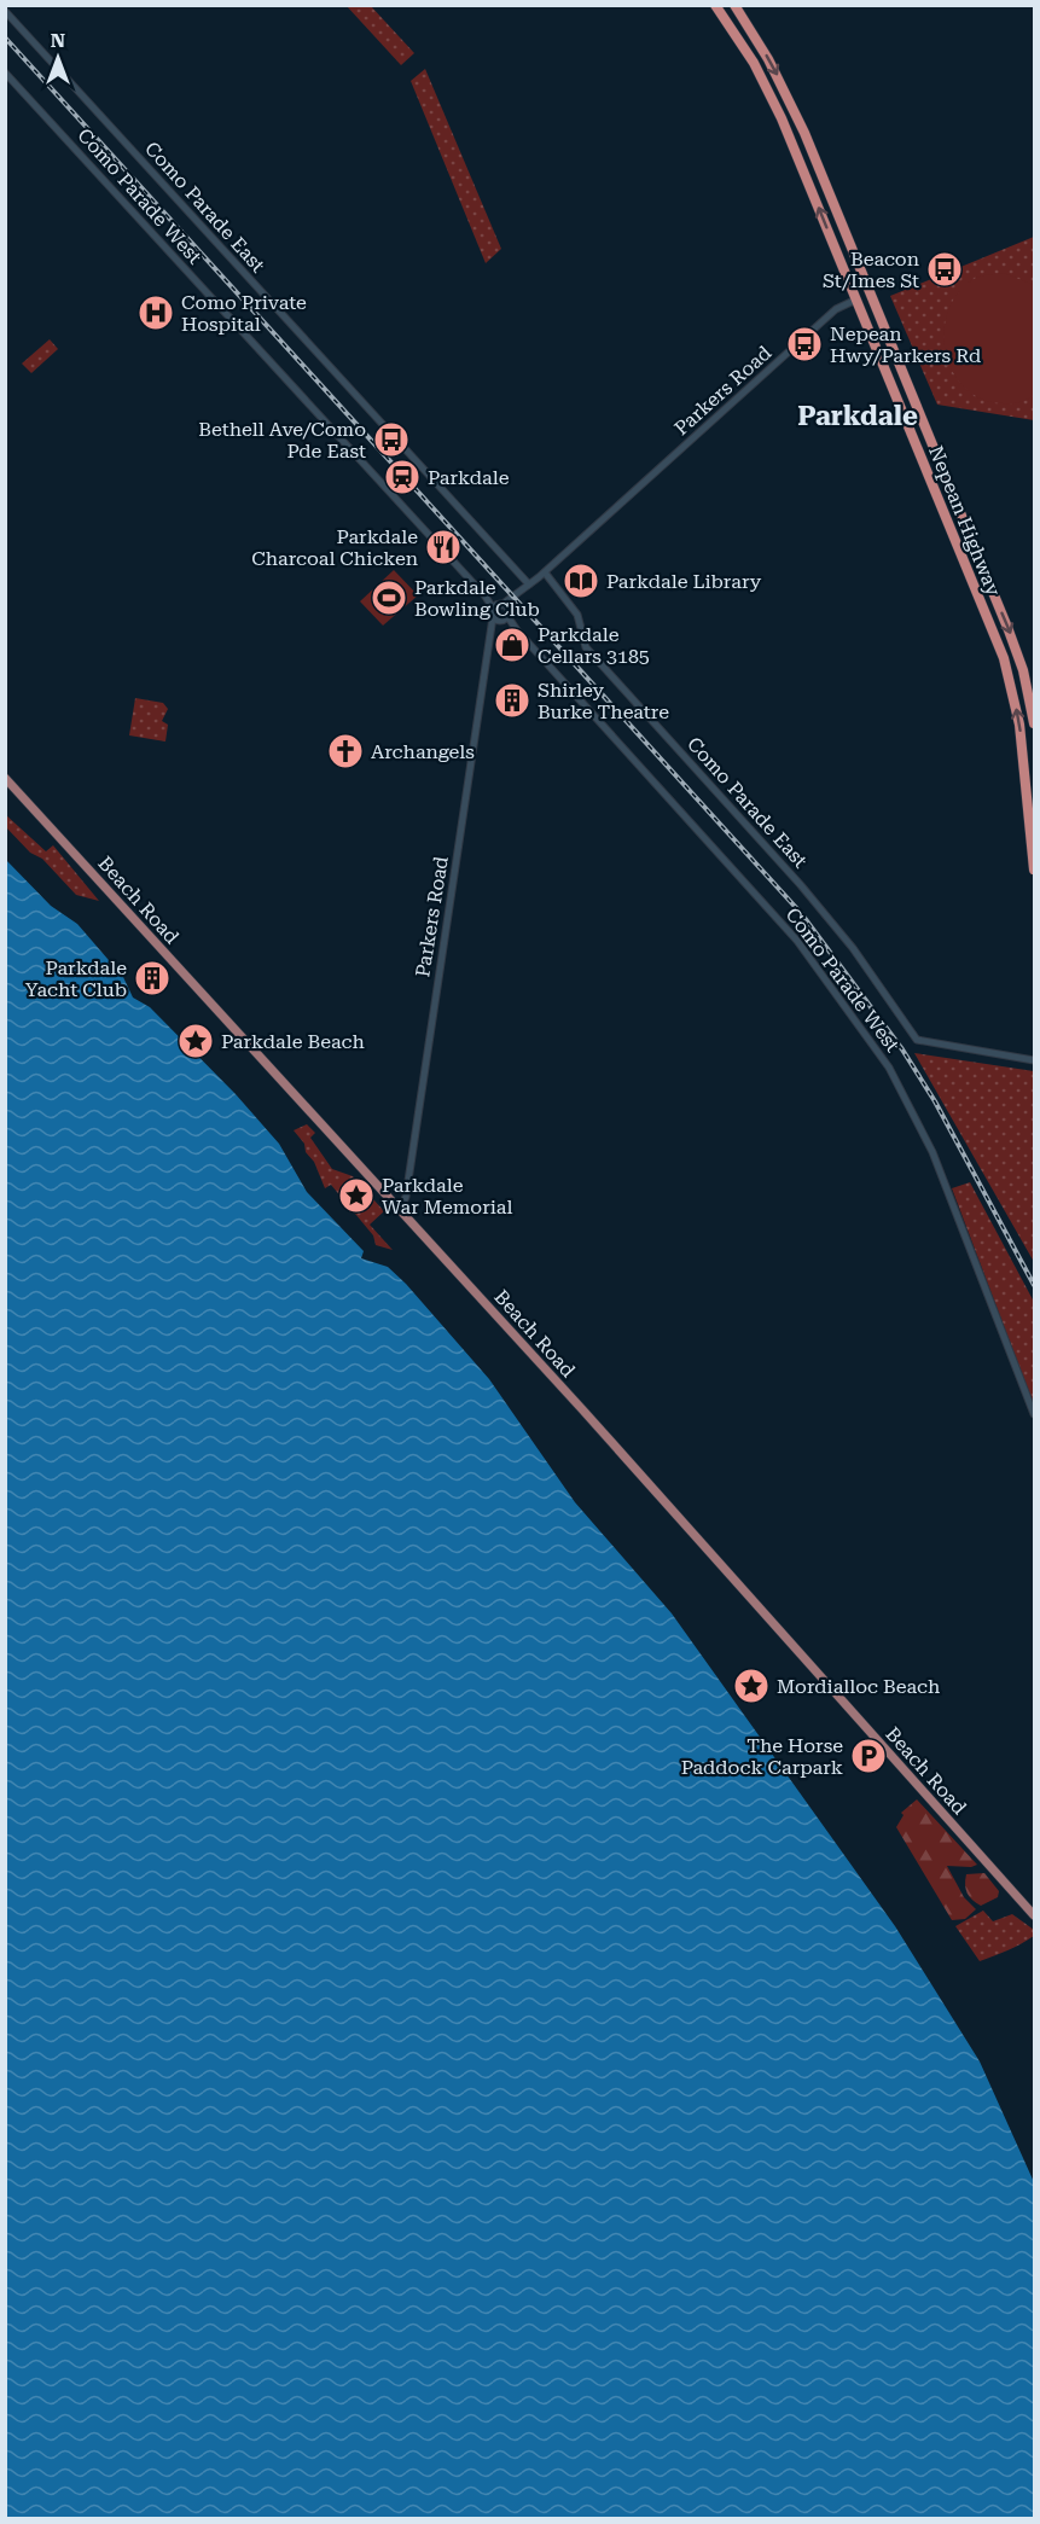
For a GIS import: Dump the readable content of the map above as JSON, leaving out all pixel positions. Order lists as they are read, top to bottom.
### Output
{
  "streets": {
    "highway": ["Nepean Highway"],
    "main road": ["Beach Road"],
    "street": ["Como Parade West", "Como Parade East", "Parkers Road"]
  },
  "crossings": [
    ["Como Parade West", "Parkers Road"],
    ["Como Parade East", "Parkers Road"],
    ["Parkers Road", "Nepean Highway"],
    ["Parkers Road", "Beach Road"]
  ],
  "districts": ["Parkdale"],
  "places": {
    "bus stop": ["Beacon St/Imes St", "Nepean Hwy/Parkers Rd", "Bethell Ave/Como Pde East"],
    "hospital": ["Como Private Hospital"],
    "station": ["Parkdale"],
    "restaurant": ["Parkdale Charcoal Chicken"],
    "library": ["Parkdale Library"],
    "sports": ["Parkdale Bowling Club"],
    "shop": ["Parkdale Cellars 3185"],
    "building": ["Shirley Burke Theatre", "Parkdale Yacht Club"],
    "church": ["Archangels"],
    "place": ["Parkdale Beach", "Parkdale War Memorial", "Mordialloc Beach"],
    "parking": ["The Horse Paddock Carpark"]
  },
  "north": "top"
}
